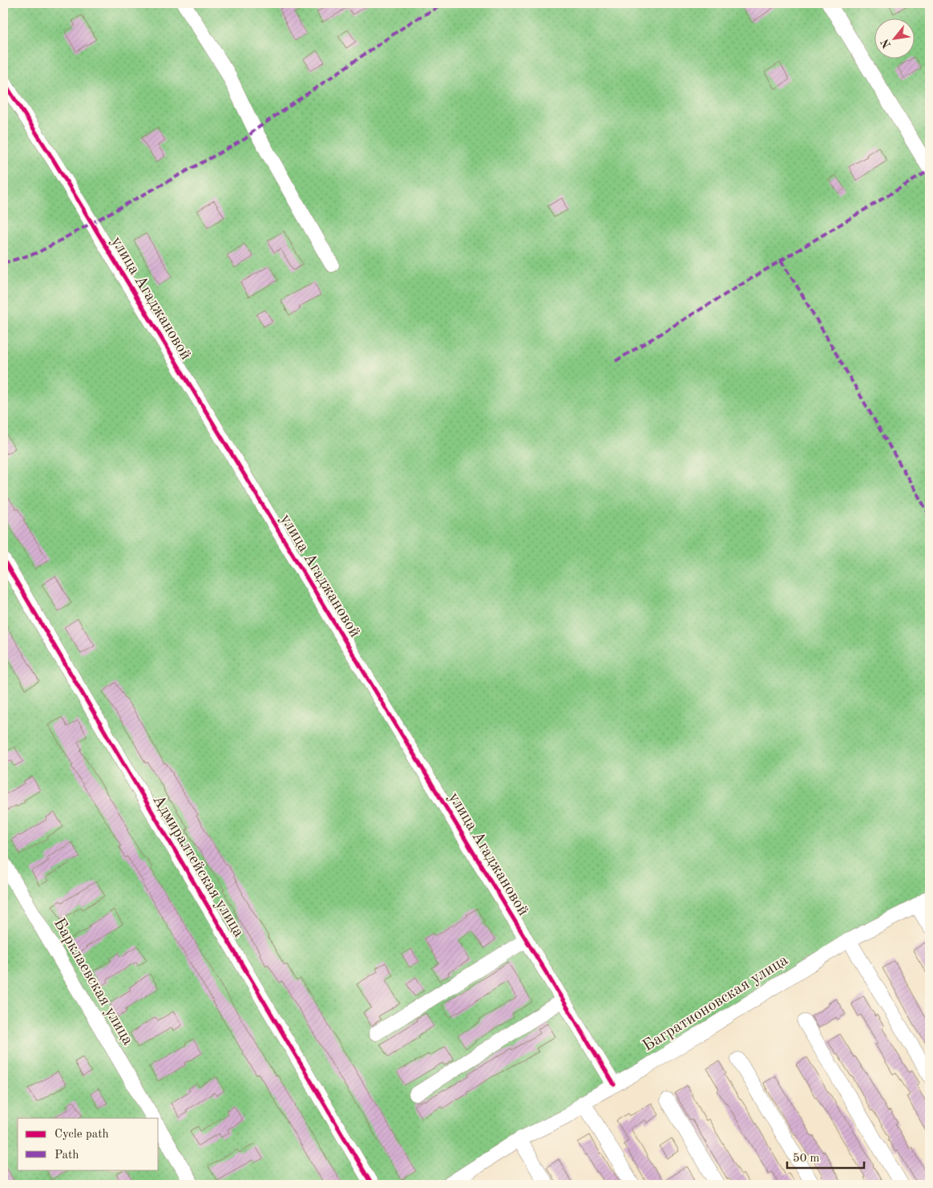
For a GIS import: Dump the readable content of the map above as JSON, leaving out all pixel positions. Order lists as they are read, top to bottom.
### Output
{
  "streets": {
    "street": [
      "улица Агаджановой",
      "Адмиралтейская улица",
      "Барклаевская улица",
      "Багратионовская улица"
    ]
  },
  "crossings": [
    ["улица Агаджановой", "Багратионовская улица"]
  ],
  "legend": ["Cycle path", "Path"],
  "scale_bar": "50 m",
  "north": "bottom left"
}
